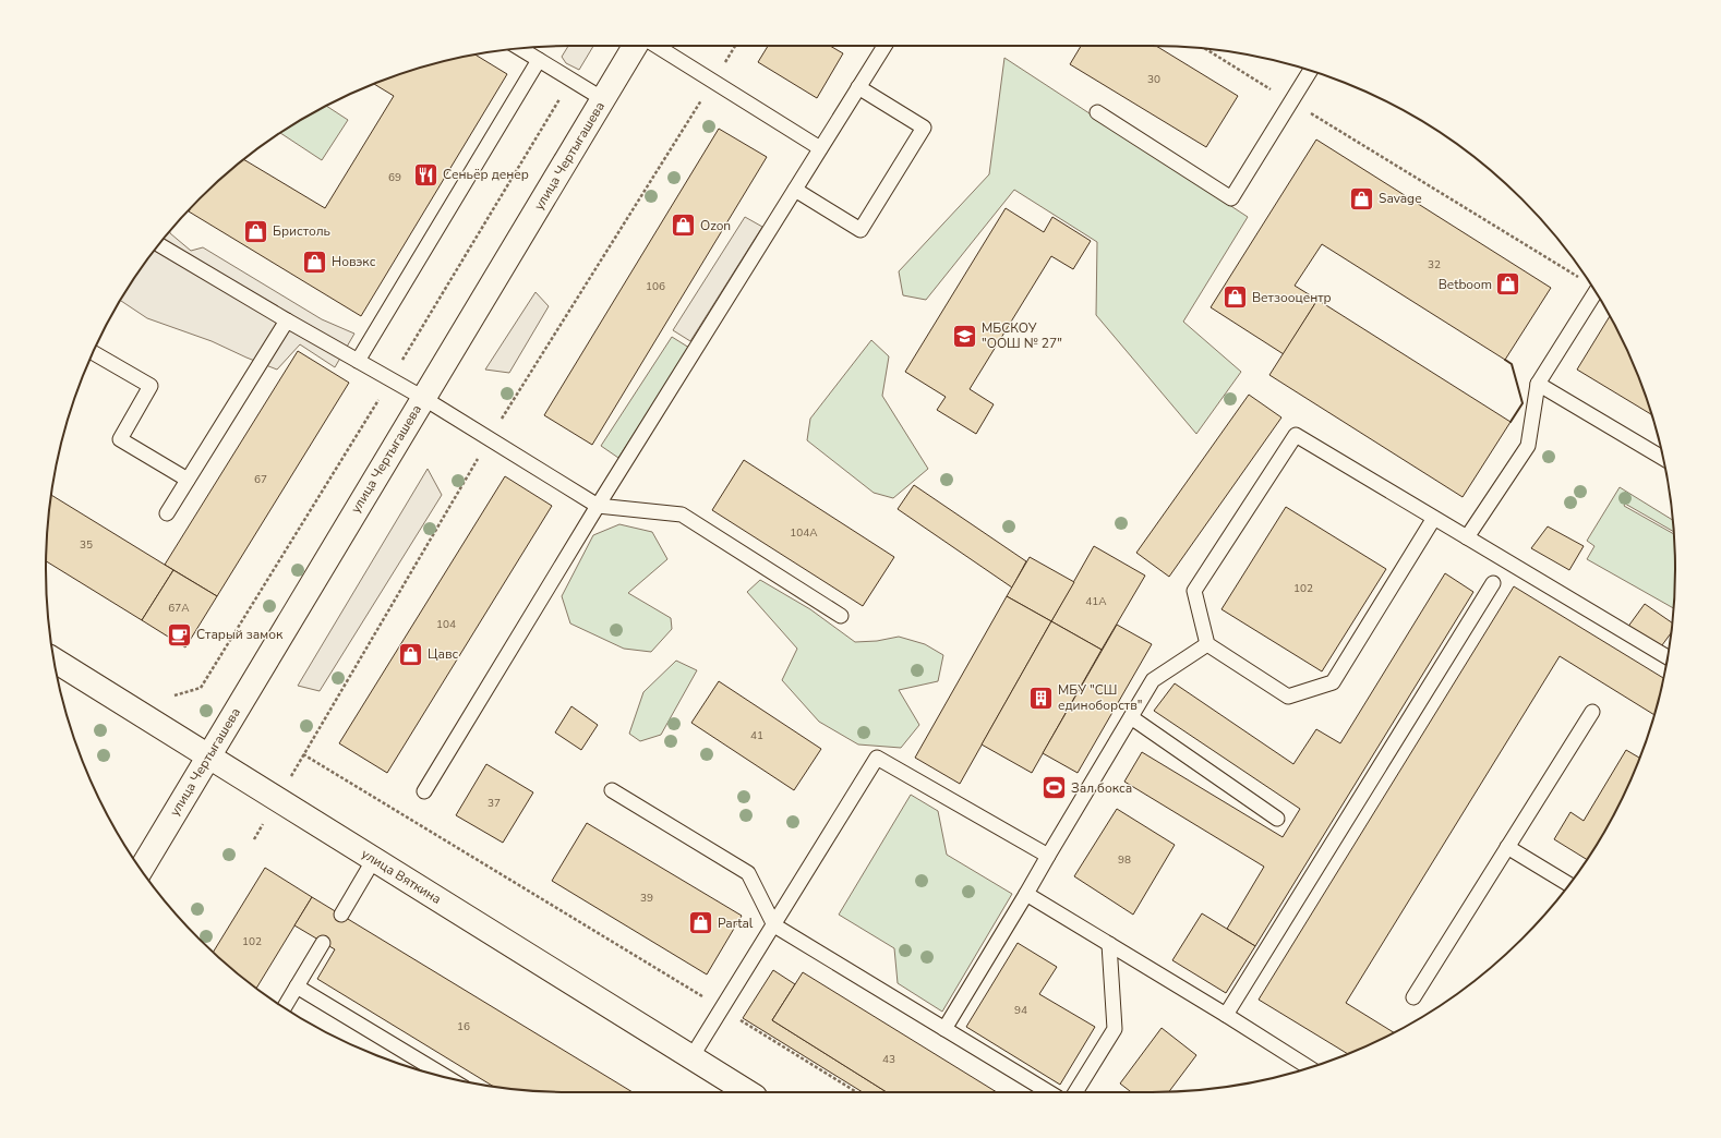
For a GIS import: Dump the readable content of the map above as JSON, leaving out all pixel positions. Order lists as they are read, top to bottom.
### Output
{
  "streets": {
    "street": ["улица Чертыгашева", "улица Вяткина"]
  },
  "crossings": [
    ["улица Чертыгашева", "улица Вяткина"]
  ],
  "places": {
    "restaurant": ["Сеньёр денер"],
    "shop": [
      "Savage",
      "Ozon",
      "Бристоль",
      "Новэкс",
      "Betboom",
      "Ветзооцентр",
      "Цавс",
      "Partal"
    ],
    "school or university": ["МБСКОУ \"ООШ № 27\""],
    "cafe": ["Старый замок"],
    "building": ["МБУ \"СШ единоборств\""],
    "sports": ["Зал бокса"]
  },
  "house_numbers": [
    "30",
    "69",
    "32",
    "106",
    "67",
    "104А",
    "35",
    "102",
    "41А",
    "67А",
    "104",
    "41",
    "37",
    "98",
    "39",
    "102",
    "94",
    "16",
    "43"
  ]
}
